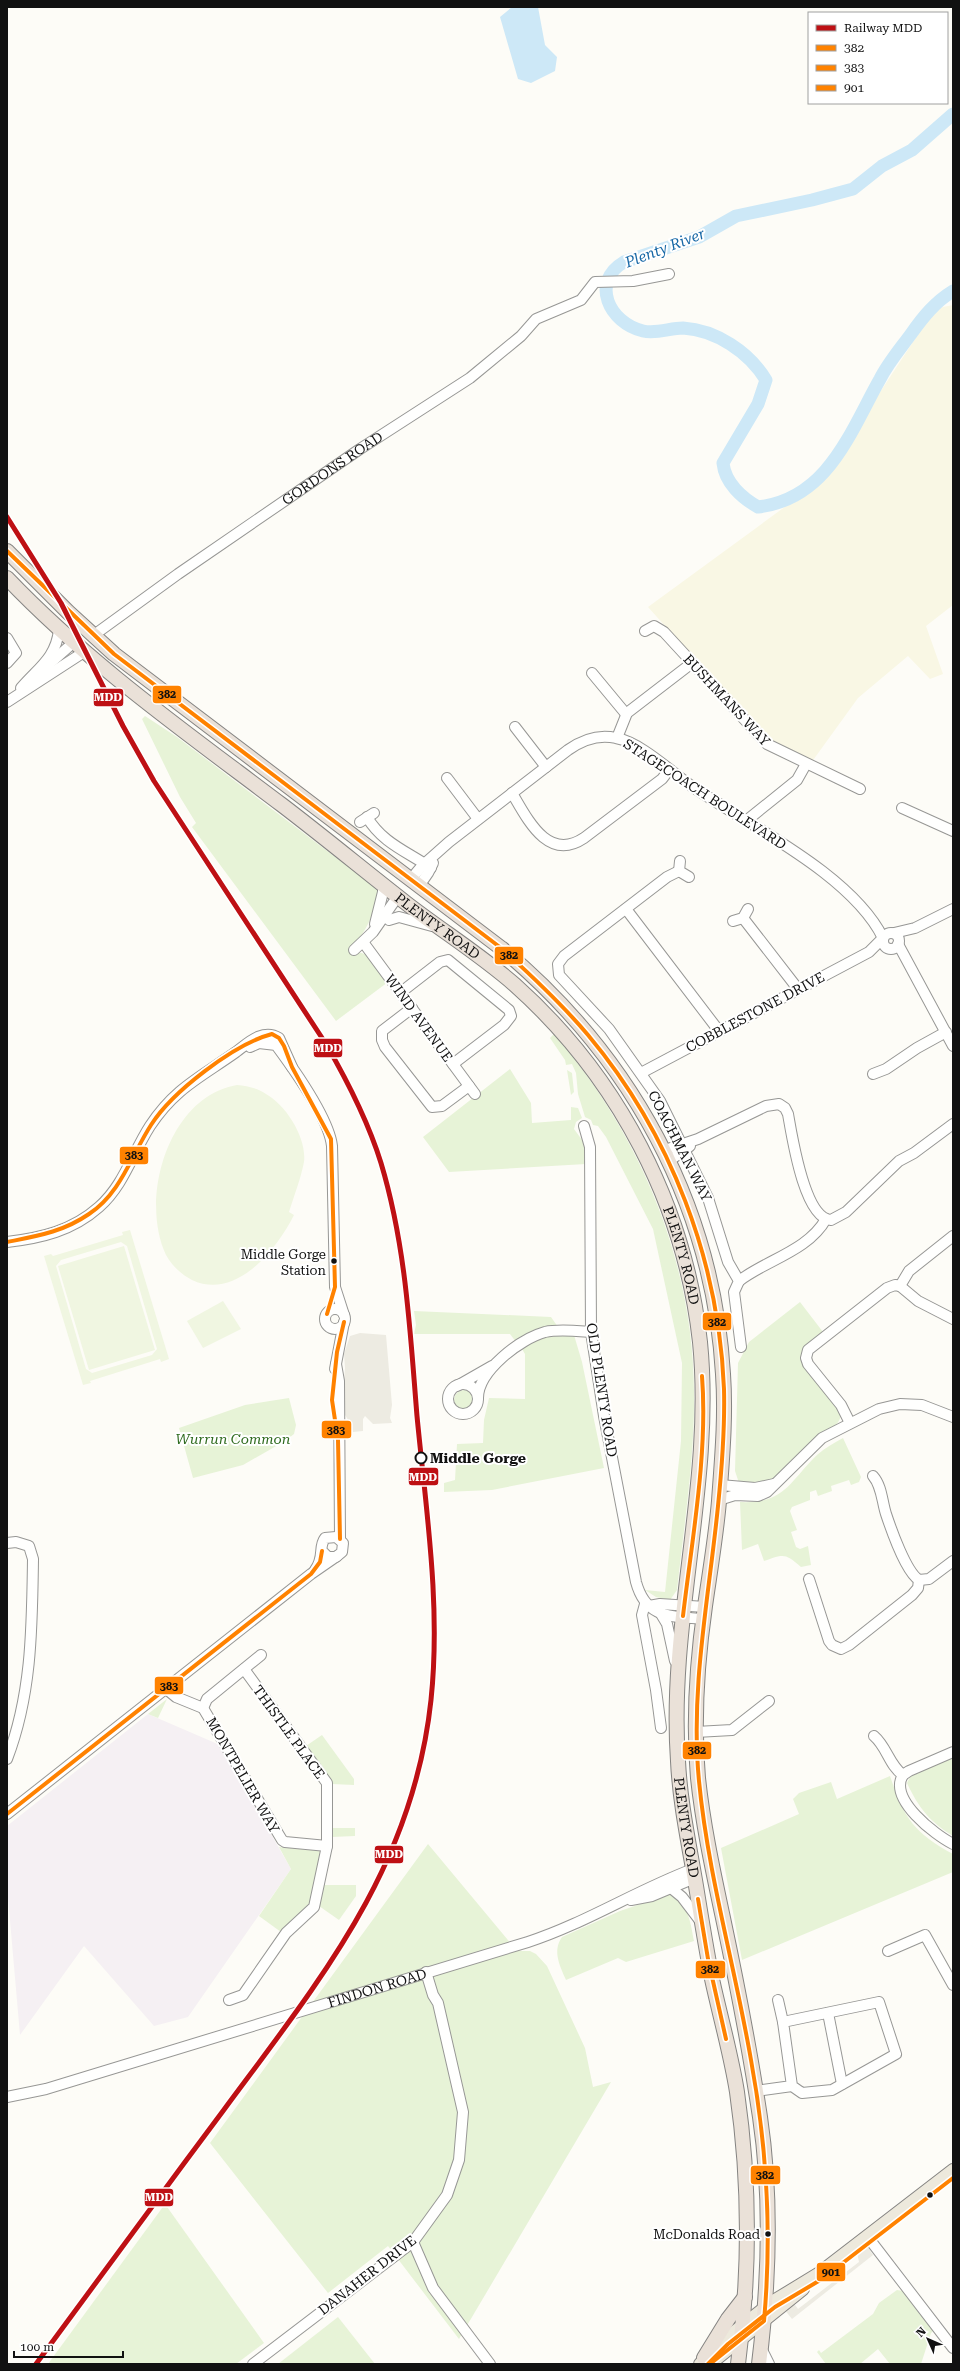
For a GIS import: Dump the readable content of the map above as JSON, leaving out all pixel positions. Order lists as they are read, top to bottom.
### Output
{
  "streets": {
    "highway": ["GORDONS ROAD", "PLENTY ROAD", "FINDON ROAD"],
    "street": [
      "BUSHMANS WAY",
      "STAGECOACH BOULEVARD",
      "COBBLESTONE DRIVE",
      "WIND AVENUE",
      "COACHMAN WAY",
      "OLD PLENTY ROAD",
      "THISTLE PLACE",
      "MONTPELIER WAY",
      "DANAHER DRIVE"
    ]
  },
  "crossings": [
    ["GORDONS ROAD", "PLENTY ROAD"],
    ["STAGECOACH BOULEVARD", "PLENTY ROAD"],
    ["STAGECOACH BOULEVARD", "COBBLESTONE DRIVE"],
    ["PLENTY ROAD", "FINDON ROAD"],
    ["COBBLESTONE DRIVE", "COACHMAN WAY"],
    ["THISTLE PLACE", "MONTPELIER WAY"],
    ["FINDON ROAD", "DANAHER DRIVE"]
  ],
  "water": ["Plenty River"],
  "parks": ["Wurrun Common"],
  "places": ["Middle Gorge Station", "Middle Gorge", "McDonalds Road"],
  "lines": [
    "rail line MDD",
    "transit line 382",
    "transit line 383",
    "transit line 901"
  ],
  "legend": [
    "Railway MDD",
    "382",
    "383",
    "901"
  ],
  "scale_bar": "100 m",
  "north": "top left"
}
